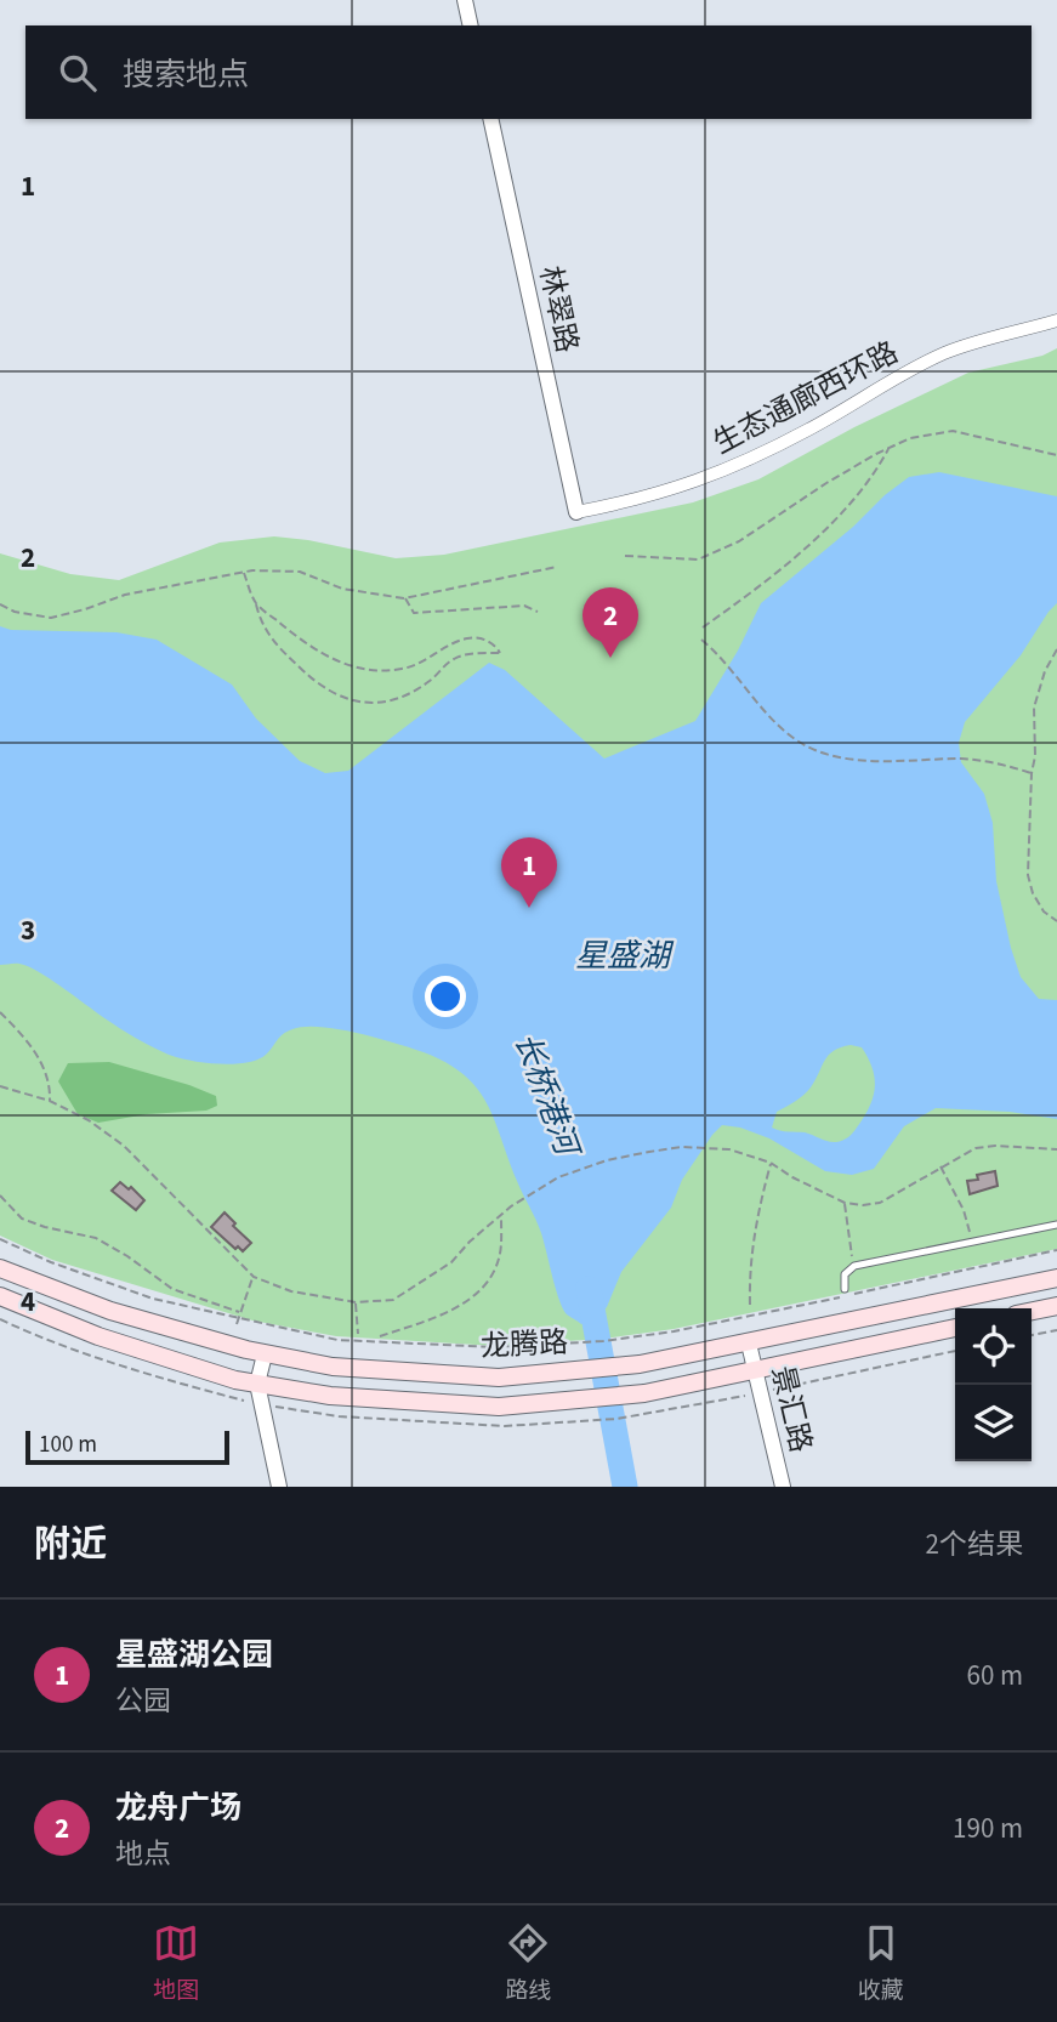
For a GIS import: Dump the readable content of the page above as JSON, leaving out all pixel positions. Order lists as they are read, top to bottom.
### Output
{
  "streets": {
    "main road": ["龙腾路"],
    "street": ["林翠路", "生态通廊西环路", "景汇路"]
  },
  "crossings": [
    ["林翠路", "生态通廊西环路"],
    ["龙腾路", "景汇路"]
  ],
  "water": ["星盛湖", "长桥港河"],
  "scale_bar": "100 m",
  "page": {
    "search": "搜索地点",
    "pins": ["2", "1"],
    "scale": "100 m",
    "heading": ["附近", "2个结果"],
    "list": [
      {
        "mark": "1",
        "name": "星盛湖公园",
        "note": "公园",
        "value": "60 m"
      },
      {
        "mark": "2",
        "name": "龙舟广场",
        "note": "地点",
        "value": "190 m"
      }
    ],
    "nav": ["地图", "路线", "收藏"]
  },
  "grid": {
    "rows": [
      "1",
      "2",
      "3",
      "4"
    ]
  }
}
